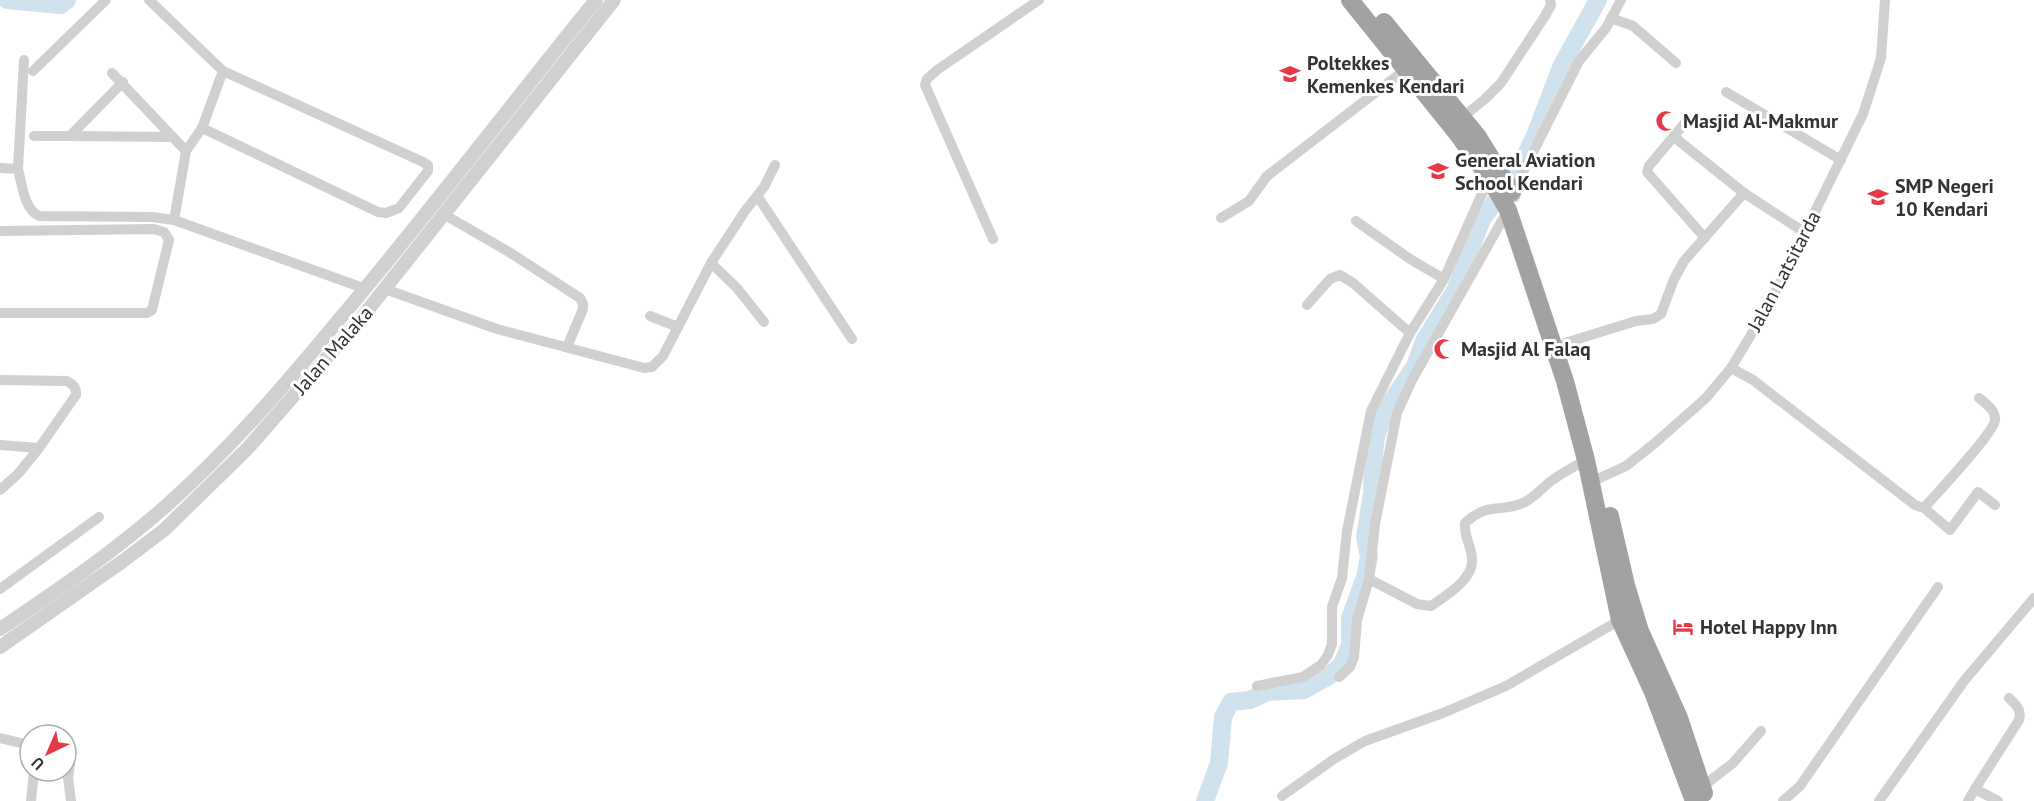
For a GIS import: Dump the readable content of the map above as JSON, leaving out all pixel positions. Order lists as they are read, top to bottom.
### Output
{
  "streets": {
    "street": ["Jalan Latsitarda", "Jalan Malaka"]
  },
  "places": {
    "school or university": ["Poltekkes Kemenkes Kendari", "General Aviation School Kendari", "SMP Negeri 10 Kendari"],
    "mosque": ["Masjid Al-Makmur", "Masjid Al Falaq"],
    "hotel": ["Hotel Happy Inn"]
  },
  "north": "bottom left"
}
